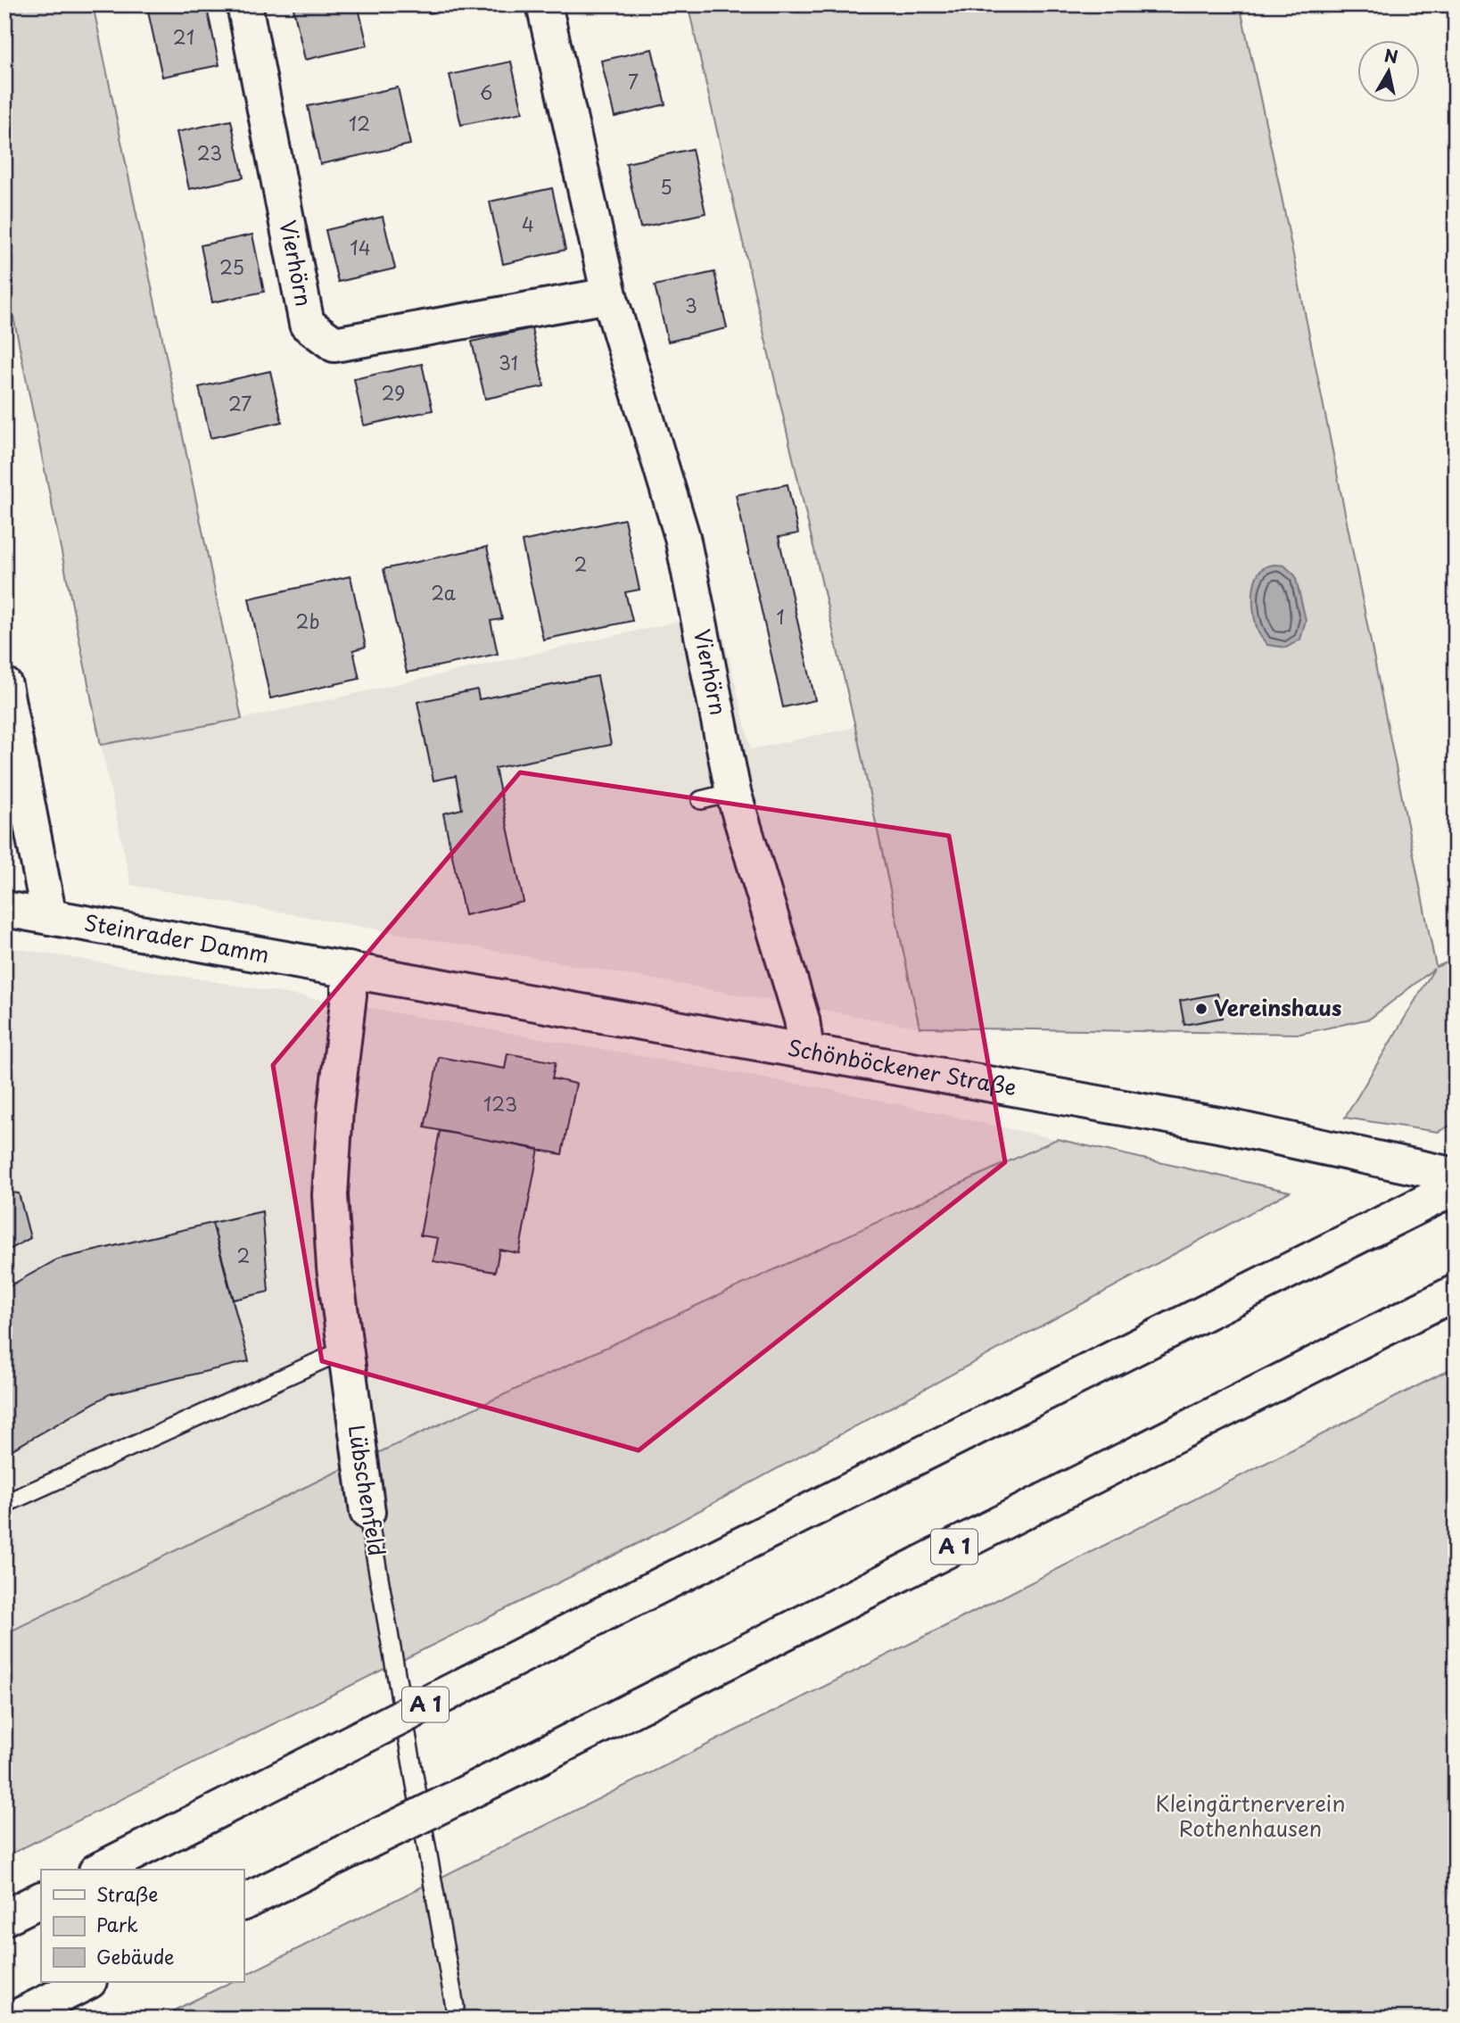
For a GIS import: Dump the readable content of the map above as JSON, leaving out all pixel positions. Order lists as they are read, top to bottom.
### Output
{
  "streets": {
    "main road": [
      "Vierhörn",
      "Steinrader Damm",
      "Schönböckener Straße",
      "Lübschenfeld",
      "A 1"
    ]
  },
  "crossings": [
    ["Vierhörn", "Schönböckener Straße"],
    ["Steinrader Damm", "Schönböckener Straße"],
    ["Steinrader Damm", "Lübschenfeld"],
    ["Schönböckener Straße", "Lübschenfeld"]
  ],
  "parks": ["Kleingärtnerverein Rothenhausen"],
  "places": ["Vereinshaus"],
  "house_numbers": [
    "21",
    "7",
    "6",
    "12",
    "23",
    "5",
    "4",
    "14",
    "25",
    "3",
    "31",
    "29",
    "27",
    "2",
    "2a",
    "1",
    "2b",
    "123",
    "2"
  ],
  "legend": ["Straße", "Park", "Gebäude"],
  "north": "top"
}
